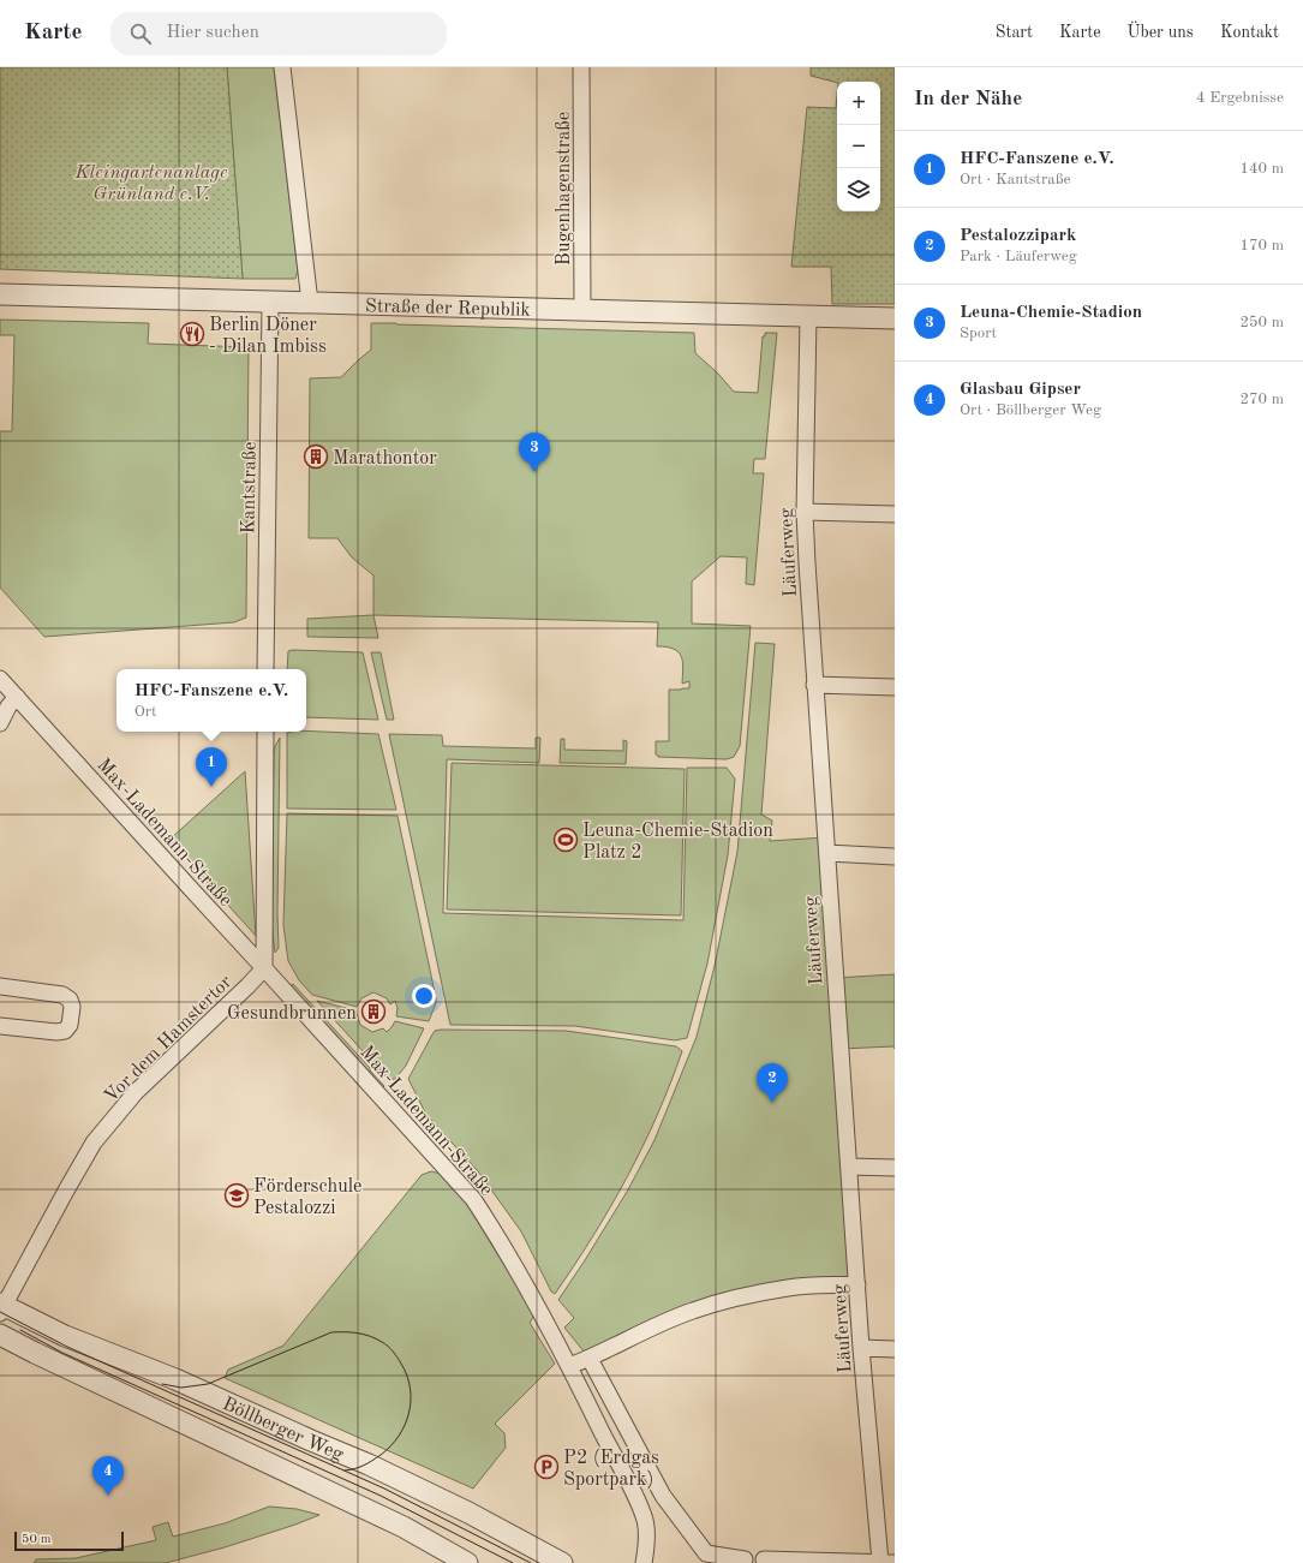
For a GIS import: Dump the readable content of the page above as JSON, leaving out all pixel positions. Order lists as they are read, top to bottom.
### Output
{
  "streets": {
    "street": [
      "Bugenhagenstraße",
      "Straße der Republik",
      "Kantstraße",
      "Läuferweg",
      "Max-Lademann-Straße",
      "Vor dem Hamstertor",
      "Böllberger Weg"
    ]
  },
  "crossings": [
    ["Bugenhagenstraße", "Straße der Republik"],
    ["Straße der Republik", "Kantstraße"],
    ["Straße der Republik", "Läuferweg"],
    ["Max-Lademann-Straße", "Vor dem Hamstertor"],
    ["Vor dem Hamstertor", "Böllberger Weg"]
  ],
  "parks": ["Kleingartenanlage Grünland e.V."],
  "places": {
    "restaurant": ["Berlin Döner - Dilan Imbiss"],
    "building": ["Marathontor", "Gesundbrunnen"],
    "sports": ["Leuna-Chemie-Stadion Platz 2"],
    "school or university": ["Förderschule Pestalozzi"],
    "parking": ["P2 (Erdgas Sportpark)"]
  },
  "scale_bar": "50 m",
  "page": {
    "header": "Karte",
    "search": "Hier suchen",
    "nav": [
      "Start",
      "Karte",
      "Über uns",
      "Kontakt"
    ],
    "heading": ["In der Nähe", "4 Ergebnisse"],
    "map_buttons": ["+", "−"],
    "list": [
      {
        "mark": "1",
        "name": "HFC-Fanszene e.V.",
        "note": "Ort · Kantstraße",
        "value": "140 m"
      },
      {
        "mark": "2",
        "name": "Pestalozzipark",
        "note": "Park · Läuferweg",
        "value": "170 m"
      },
      {
        "mark": "3",
        "name": "Leuna-Chemie-Stadion",
        "note": "Sport",
        "value": "250 m"
      },
      {
        "mark": "4",
        "name": "Glasbau Gipser",
        "note": "Ort · Böllberger Weg",
        "value": "270 m"
      }
    ],
    "pins": [
      "3",
      "1",
      "2",
      "4"
    ],
    "popup": ["HFC-Fanszene e.V.", "Ort"],
    "scale": "50 m"
  }
}
